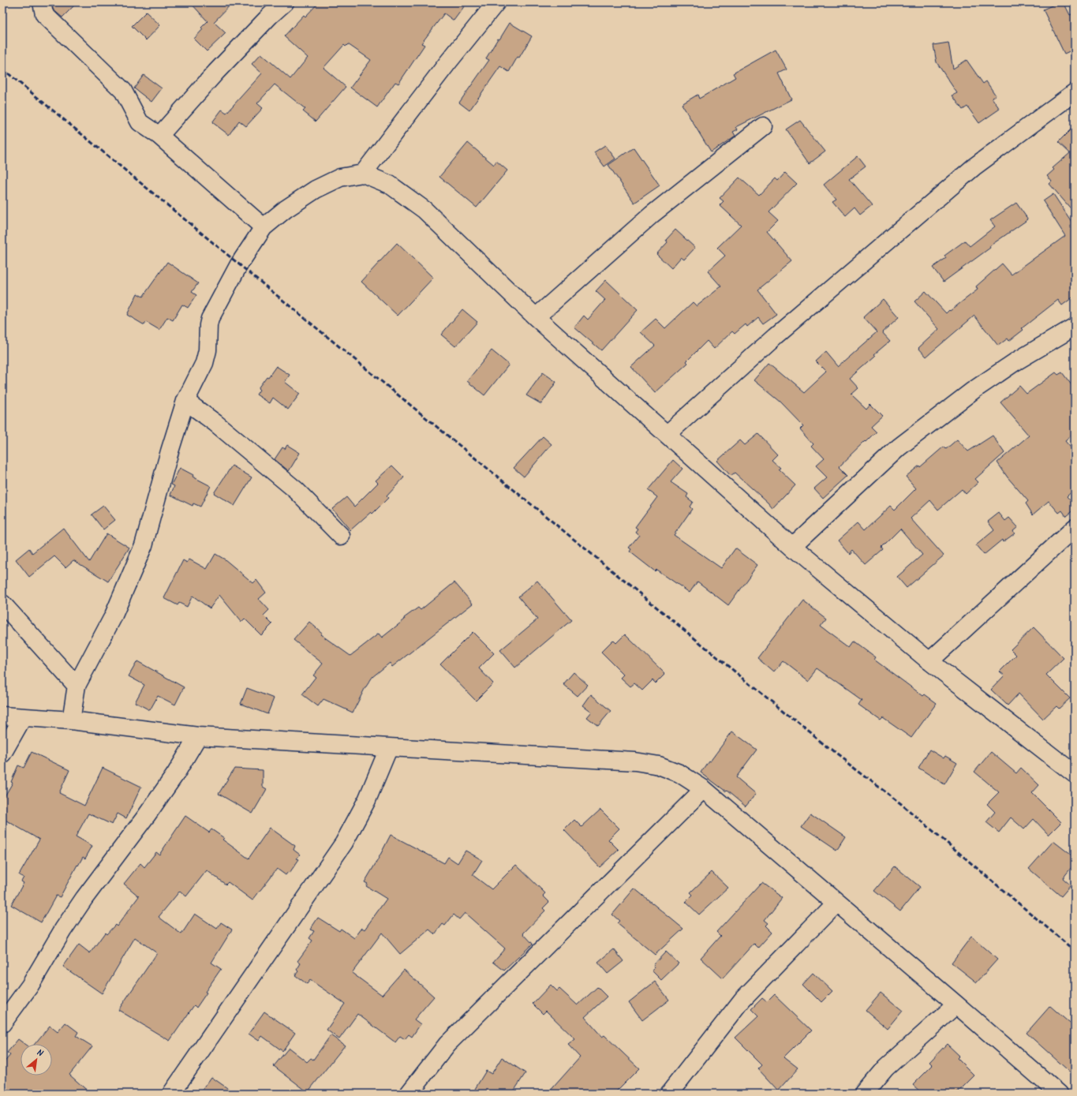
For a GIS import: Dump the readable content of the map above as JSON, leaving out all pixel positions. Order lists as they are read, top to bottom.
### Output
{
  "north": "top right"
}
